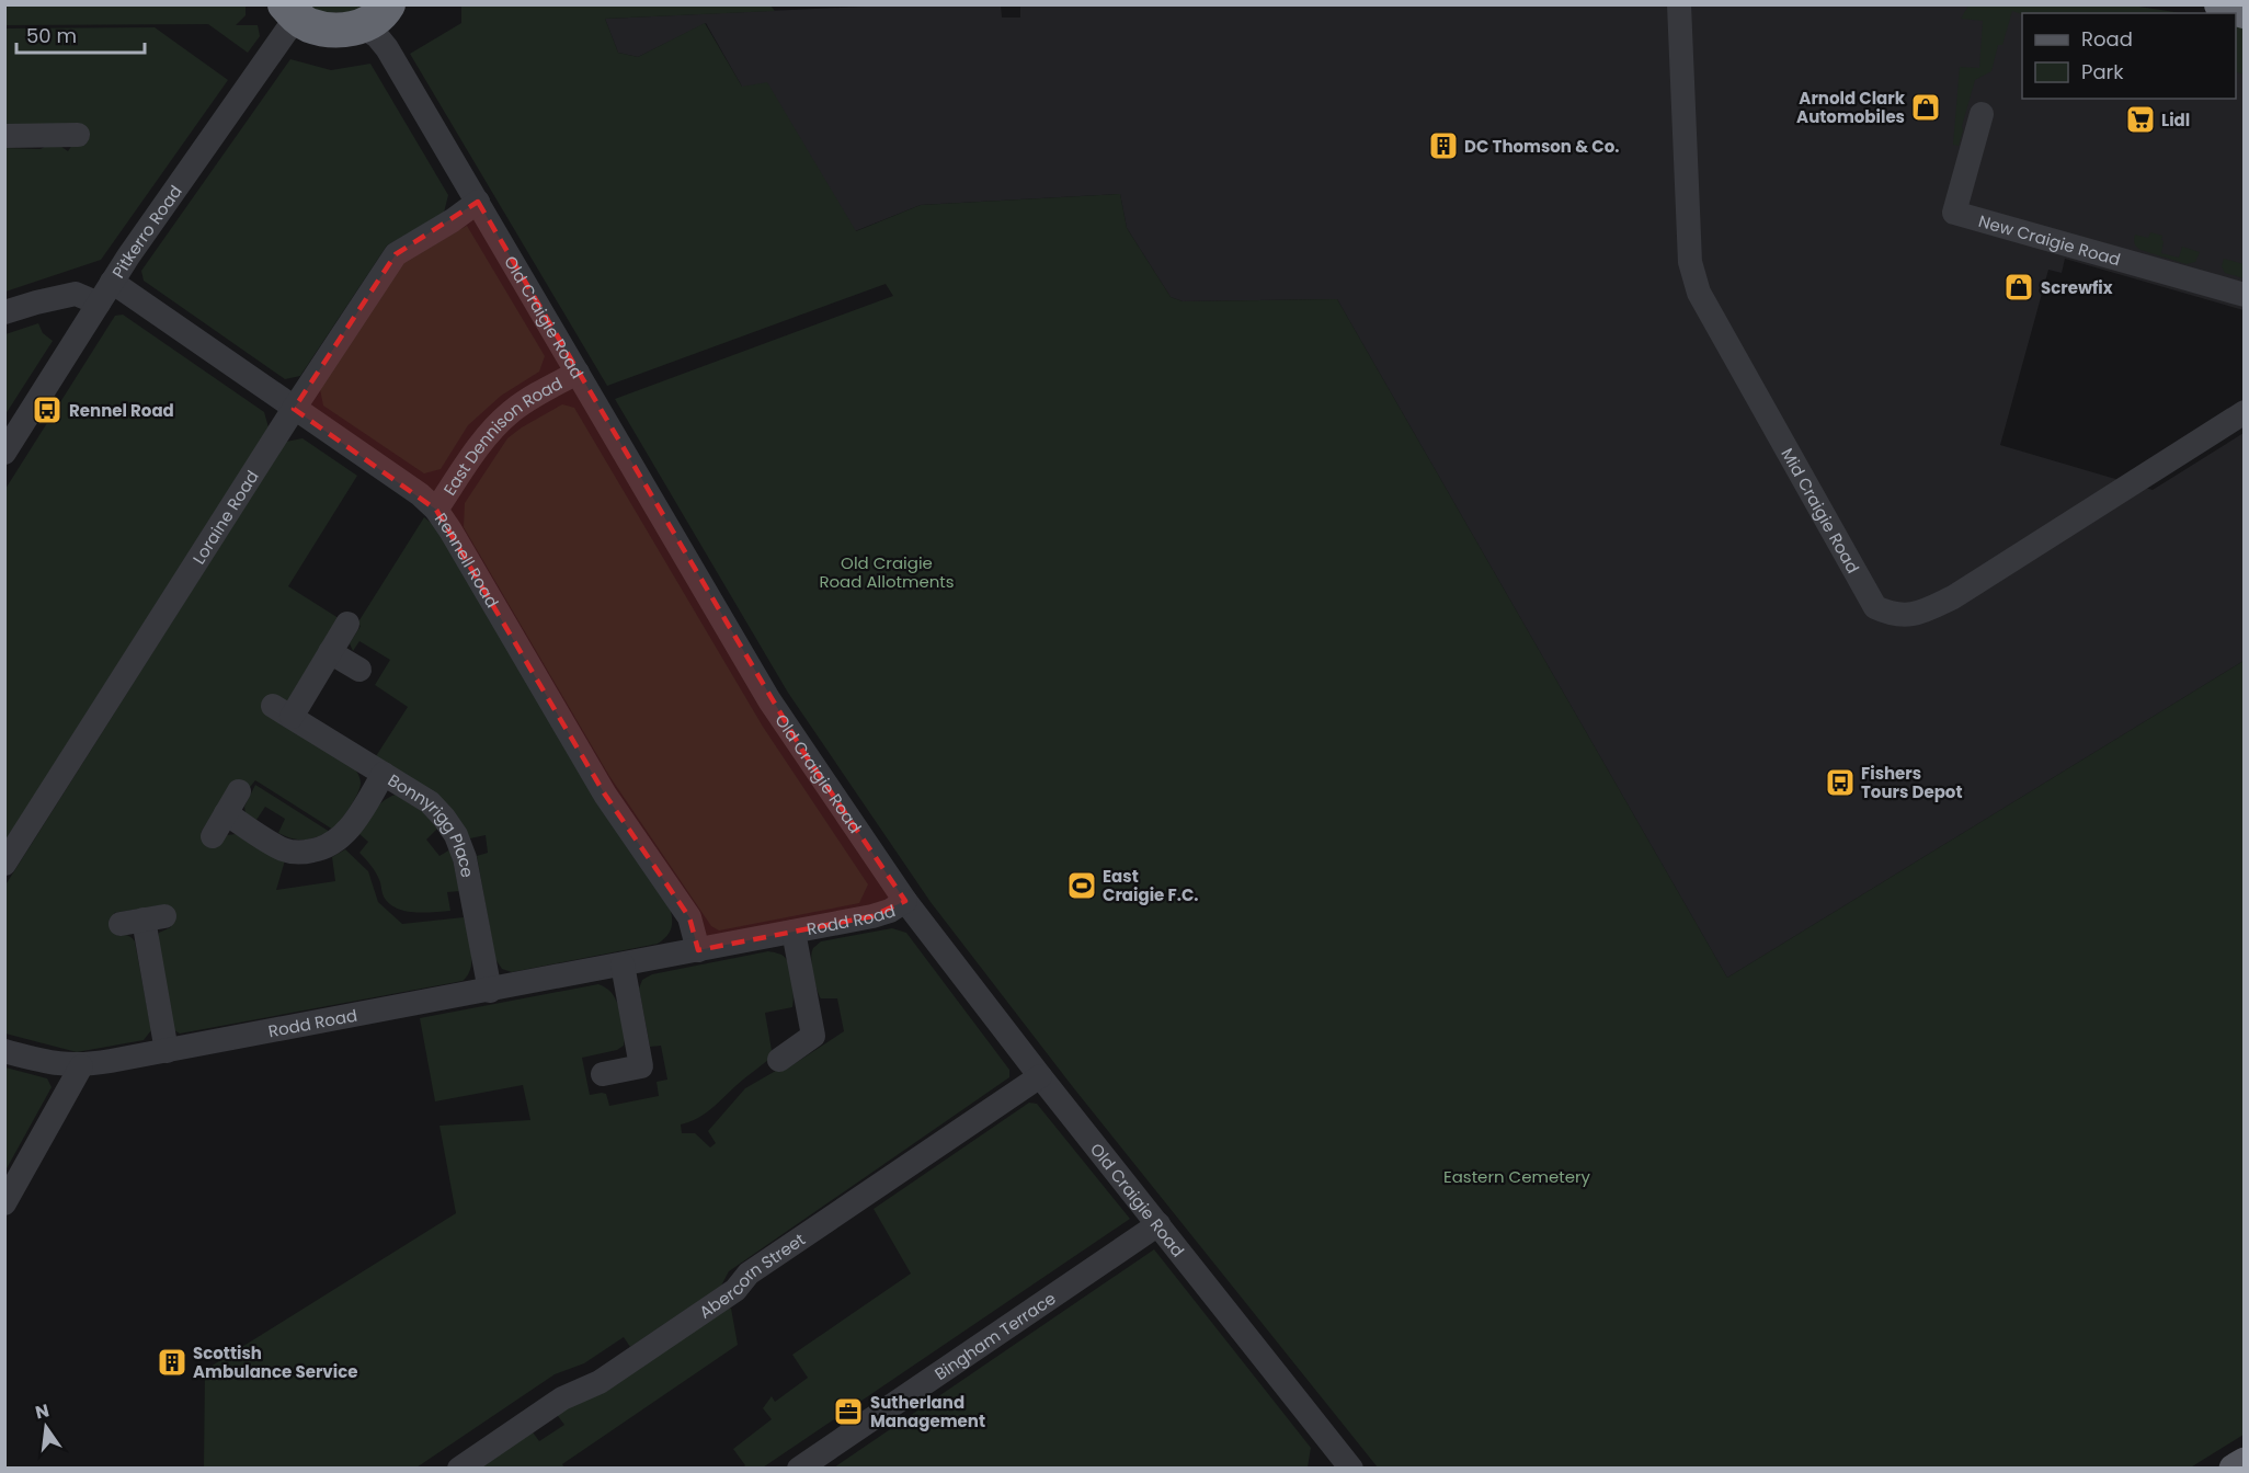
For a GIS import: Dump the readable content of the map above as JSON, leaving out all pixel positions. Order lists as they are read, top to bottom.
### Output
{
  "streets": {
    "street": [
      "Pitkerro Road",
      "New Craigie Road",
      "Old Craigie Road",
      "East Dennison Road",
      "Mid Craigie Road",
      "Loraine Road",
      "Rennell Road",
      "Bonnyrigg Place",
      "Rodd Road",
      "Abercorn Street",
      "Bingham Terrace"
    ]
  },
  "crossings": [
    ["Pitkerro Road", "Rennell Road"],
    ["Old Craigie Road", "East Dennison Road"],
    ["Old Craigie Road", "Loraine Road"],
    ["Old Craigie Road", "Rodd Road"],
    ["Old Craigie Road", "Abercorn Street"],
    ["Old Craigie Road", "Bingham Terrace"],
    ["East Dennison Road", "Rennell Road"],
    ["Loraine Road", "Rennell Road"],
    ["Rennell Road", "Rodd Road"],
    ["Bonnyrigg Place", "Rodd Road"]
  ],
  "parks": ["Old Craigie Road Allotments", "Eastern Cemetery"],
  "places": {
    "shop": ["Arnold Clark Automobiles", "Screwfix"],
    "supermarket": ["Lidl"],
    "building": ["DC Thomson & Co.", "Scottish Ambulance Service"],
    "bus stop": ["Rennel Road", "Fishers Tours Depot"],
    "sports": ["East Craigie F.C."],
    "office": ["Sutherland Management"]
  },
  "legend": ["Road", "Park"],
  "scale_bar": "50 m",
  "north": "top"
}
